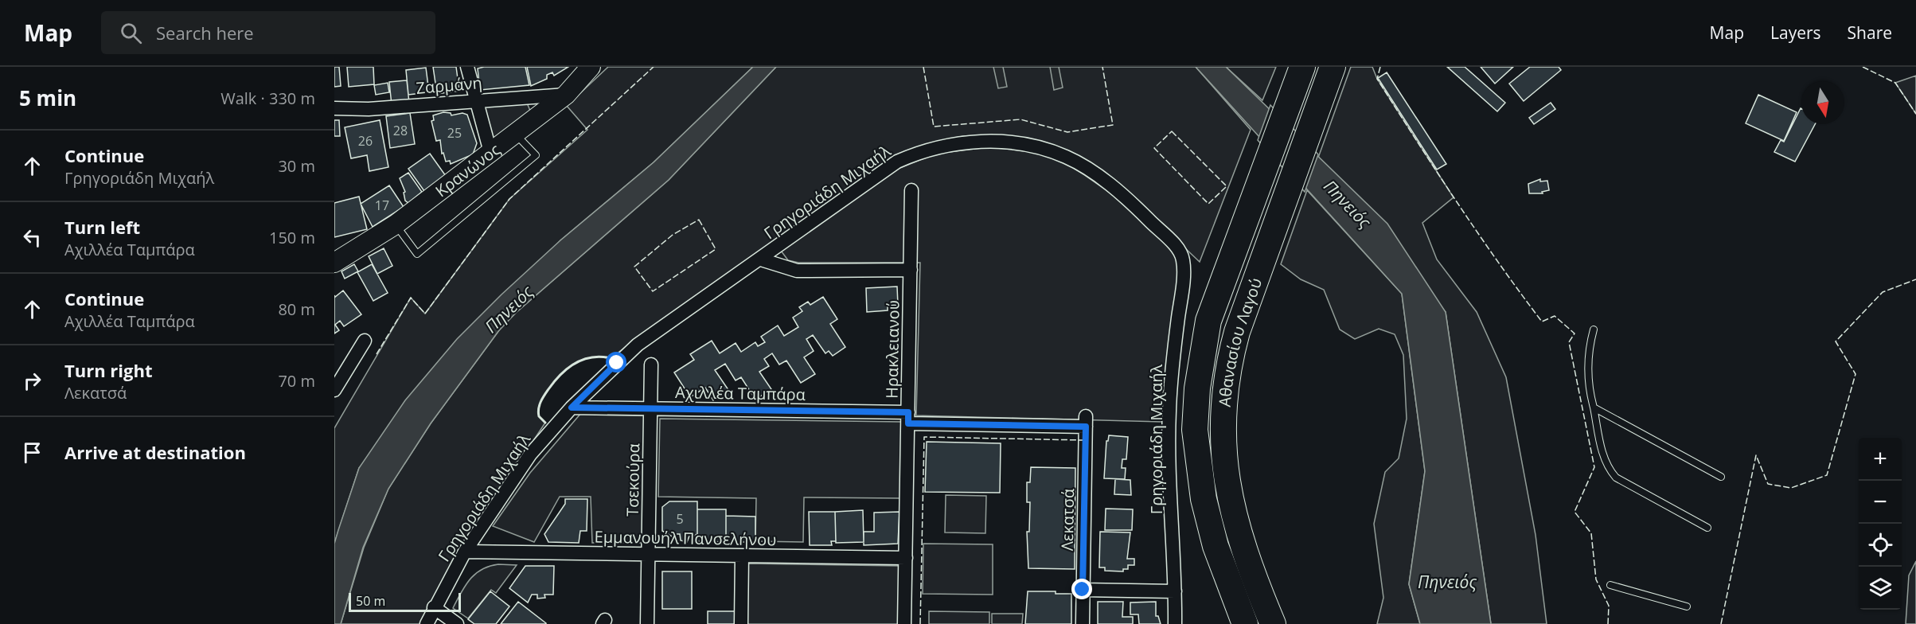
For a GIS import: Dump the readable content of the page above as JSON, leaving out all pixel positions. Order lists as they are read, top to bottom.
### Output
{
  "streets": {
    "highway": ["Αθανασίου Λαγού"],
    "street": [
      "Ζαρμάνη",
      "Κρανώνος",
      "Γρηγοριάδη Μιχαήλ",
      "Ηρακλειανού",
      "Αχιλλέα Ταμπάρα",
      "Τσεκούρα",
      "Λεκατσά",
      "Εμμανουήλ Πανσελήνου"
    ]
  },
  "crossings": [
    ["Ζαρμάνη", "Κρανώνος"],
    ["Γρηγοριάδη Μιχαήλ", "Αχιλλέα Ταμπάρα"],
    ["Γρηγοριάδη Μιχαήλ", "Εμμανουήλ Πανσελήνου"],
    ["Ηρακλειανού", "Αχιλλέα Ταμπάρα"],
    ["Ηρακλειανού", "Εμμανουήλ Πανσελήνου"],
    ["Αχιλλέα Ταμπάρα", "Τσεκούρα"],
    ["Αχιλλέα Ταμπάρα", "Λεκατσά"],
    ["Τσεκούρα", "Εμμανουήλ Πανσελήνου"]
  ],
  "water": ["Πηνειός"],
  "house_numbers": [
    "28",
    "25",
    "26",
    "17",
    "5"
  ],
  "scale_bar": "50 m",
  "north": "bottom",
  "page": {
    "header": "Map",
    "search": "Search here",
    "nav": ["Map", "Layers", "Share"],
    "heading": ["5 min", "Walk · 330 m"],
    "list": [
      ["Continue", "Γρηγοριάδη Μιχαήλ", "30 m"],
      ["Turn left", "Αχιλλέα Ταμπάρα", "150 m"],
      ["Continue", "Αχιλλέα Ταμπάρα", "80 m"],
      ["Turn right", "Λεκατσά", "70 m"],
      "Arrive at destination"
    ],
    "map_buttons": ["+", "−"],
    "scale": "50 m"
  }
}
